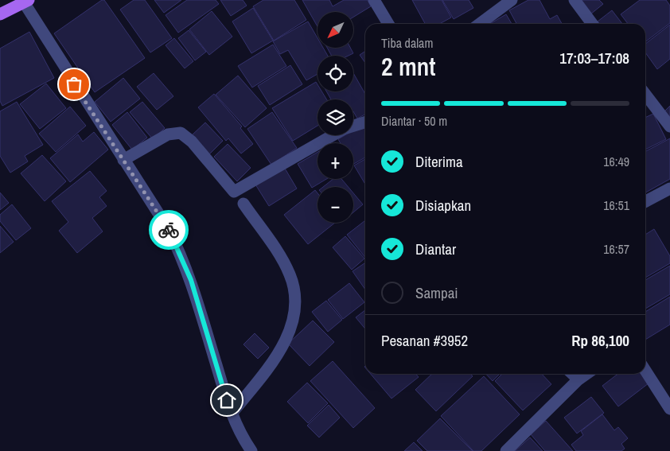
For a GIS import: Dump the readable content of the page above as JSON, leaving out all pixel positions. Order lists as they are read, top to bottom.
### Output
{
  "north": "bottom left",
  "page": {
    "map_buttons": ["+", "−"],
    "heading": ["2 mnt", "Tiba dalam", "17:03–17:08"],
    "panel": ["Pesanan #3952", "Rp 86,100"],
    "bar": "Diantar · 50 m",
    "list": [
      ["Diterima", "16:49"],
      ["Disiapkan", "16:51"],
      ["Diantar", "16:57"],
      "Sampai"
    ]
  }
}
